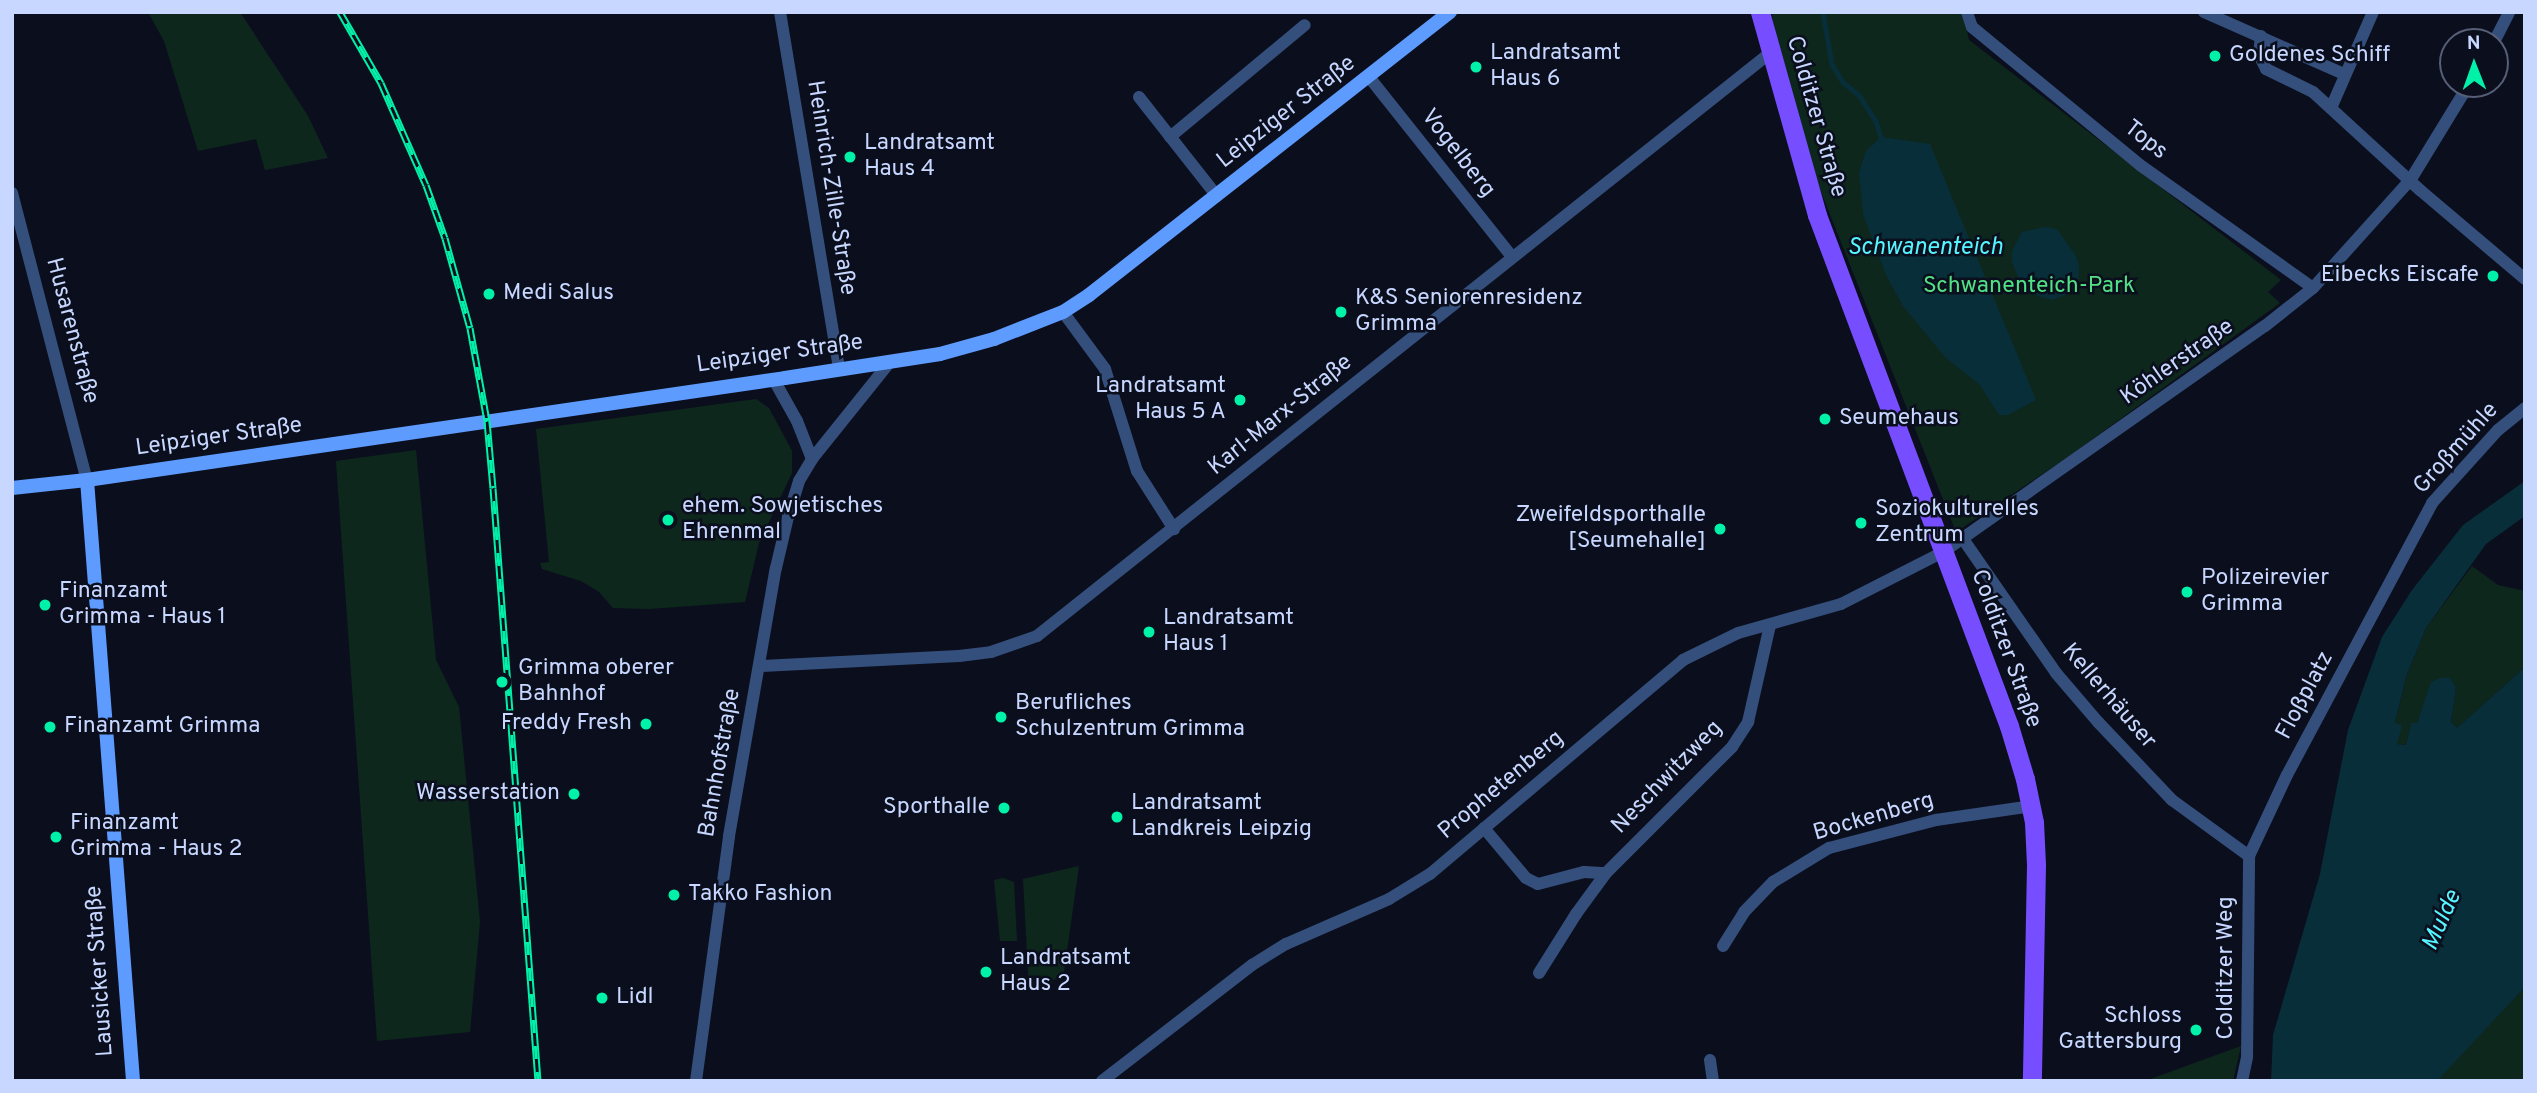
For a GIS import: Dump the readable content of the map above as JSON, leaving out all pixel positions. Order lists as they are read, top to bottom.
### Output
{
  "streets": {
    "main road": ["Leipziger Straße", "Colditzer Straße", "Lausicker Straße"],
    "street": [
      "Tops",
      "Vogelberg",
      "Heinrich-Zille-Straße",
      "Husarenstraße",
      "Köhlerstraße",
      "Karl-Marx-Straße",
      "Großmühle",
      "Floßplatz",
      "Kellerhäuser",
      "Bahnhofstraße",
      "Neschwitzweg",
      "Prophetenberg",
      "Bockenberg",
      "Colditzer Weg"
    ]
  },
  "crossings": [
    ["Leipziger Straße", "Vogelberg"],
    ["Leipziger Straße", "Heinrich-Zille-Straße"],
    ["Leipziger Straße", "Husarenstraße"],
    ["Leipziger Straße", "Bahnhofstraße"],
    ["Leipziger Straße", "Lausicker Straße"],
    ["Colditzer Straße", "Köhlerstraße"],
    ["Colditzer Straße", "Karl-Marx-Straße"],
    ["Colditzer Straße", "Prophetenberg"],
    ["Colditzer Straße", "Bockenberg"],
    ["Tops", "Köhlerstraße"],
    ["Vogelberg", "Karl-Marx-Straße"],
    ["Husarenstraße", "Lausicker Straße"],
    ["Köhlerstraße", "Kellerhäuser"],
    ["Köhlerstraße", "Prophetenberg"],
    ["Karl-Marx-Straße", "Bahnhofstraße"],
    ["Großmühle", "Floßplatz"],
    ["Floßplatz", "Kellerhäuser"],
    ["Floßplatz", "Colditzer Weg"],
    ["Kellerhäuser", "Colditzer Weg"],
    ["Neschwitzweg", "Prophetenberg"]
  ],
  "water": ["Schwanenteich", "Mulde"],
  "parks": ["Schwanenteich-Park"],
  "places": [
    "Goldenes Schiff",
    "Landratsamt Haus 6",
    "Landratsamt Haus 4",
    "Eibecks Eiscafe",
    "Medi Salus",
    "K&S Seniorenresidenz Grimma",
    "Landratsamt Haus 5 A",
    "Seumehaus",
    "ehem. Sowjetisches Ehrenmal",
    "Soziokulturelles Zentrum",
    "Zweifeldsporthalle [Seumehalle]",
    "Polizeirevier Grimma",
    "Finanzamt Grimma - Haus 1",
    "Landratsamt Haus 1",
    "Grimma oberer Bahnhof",
    "Berufliches Schulzentrum Grimma",
    "Freddy Fresh",
    "Finanzamt Grimma",
    "Wasserstation",
    "Sporthalle",
    "Landratsamt Landkreis Leipzig",
    "Finanzamt Grimma - Haus 2",
    "Takko Fashion",
    "Landratsamt Haus 2",
    "Lidl",
    "Schloss Gattersburg"
  ],
  "north": "top"
}
